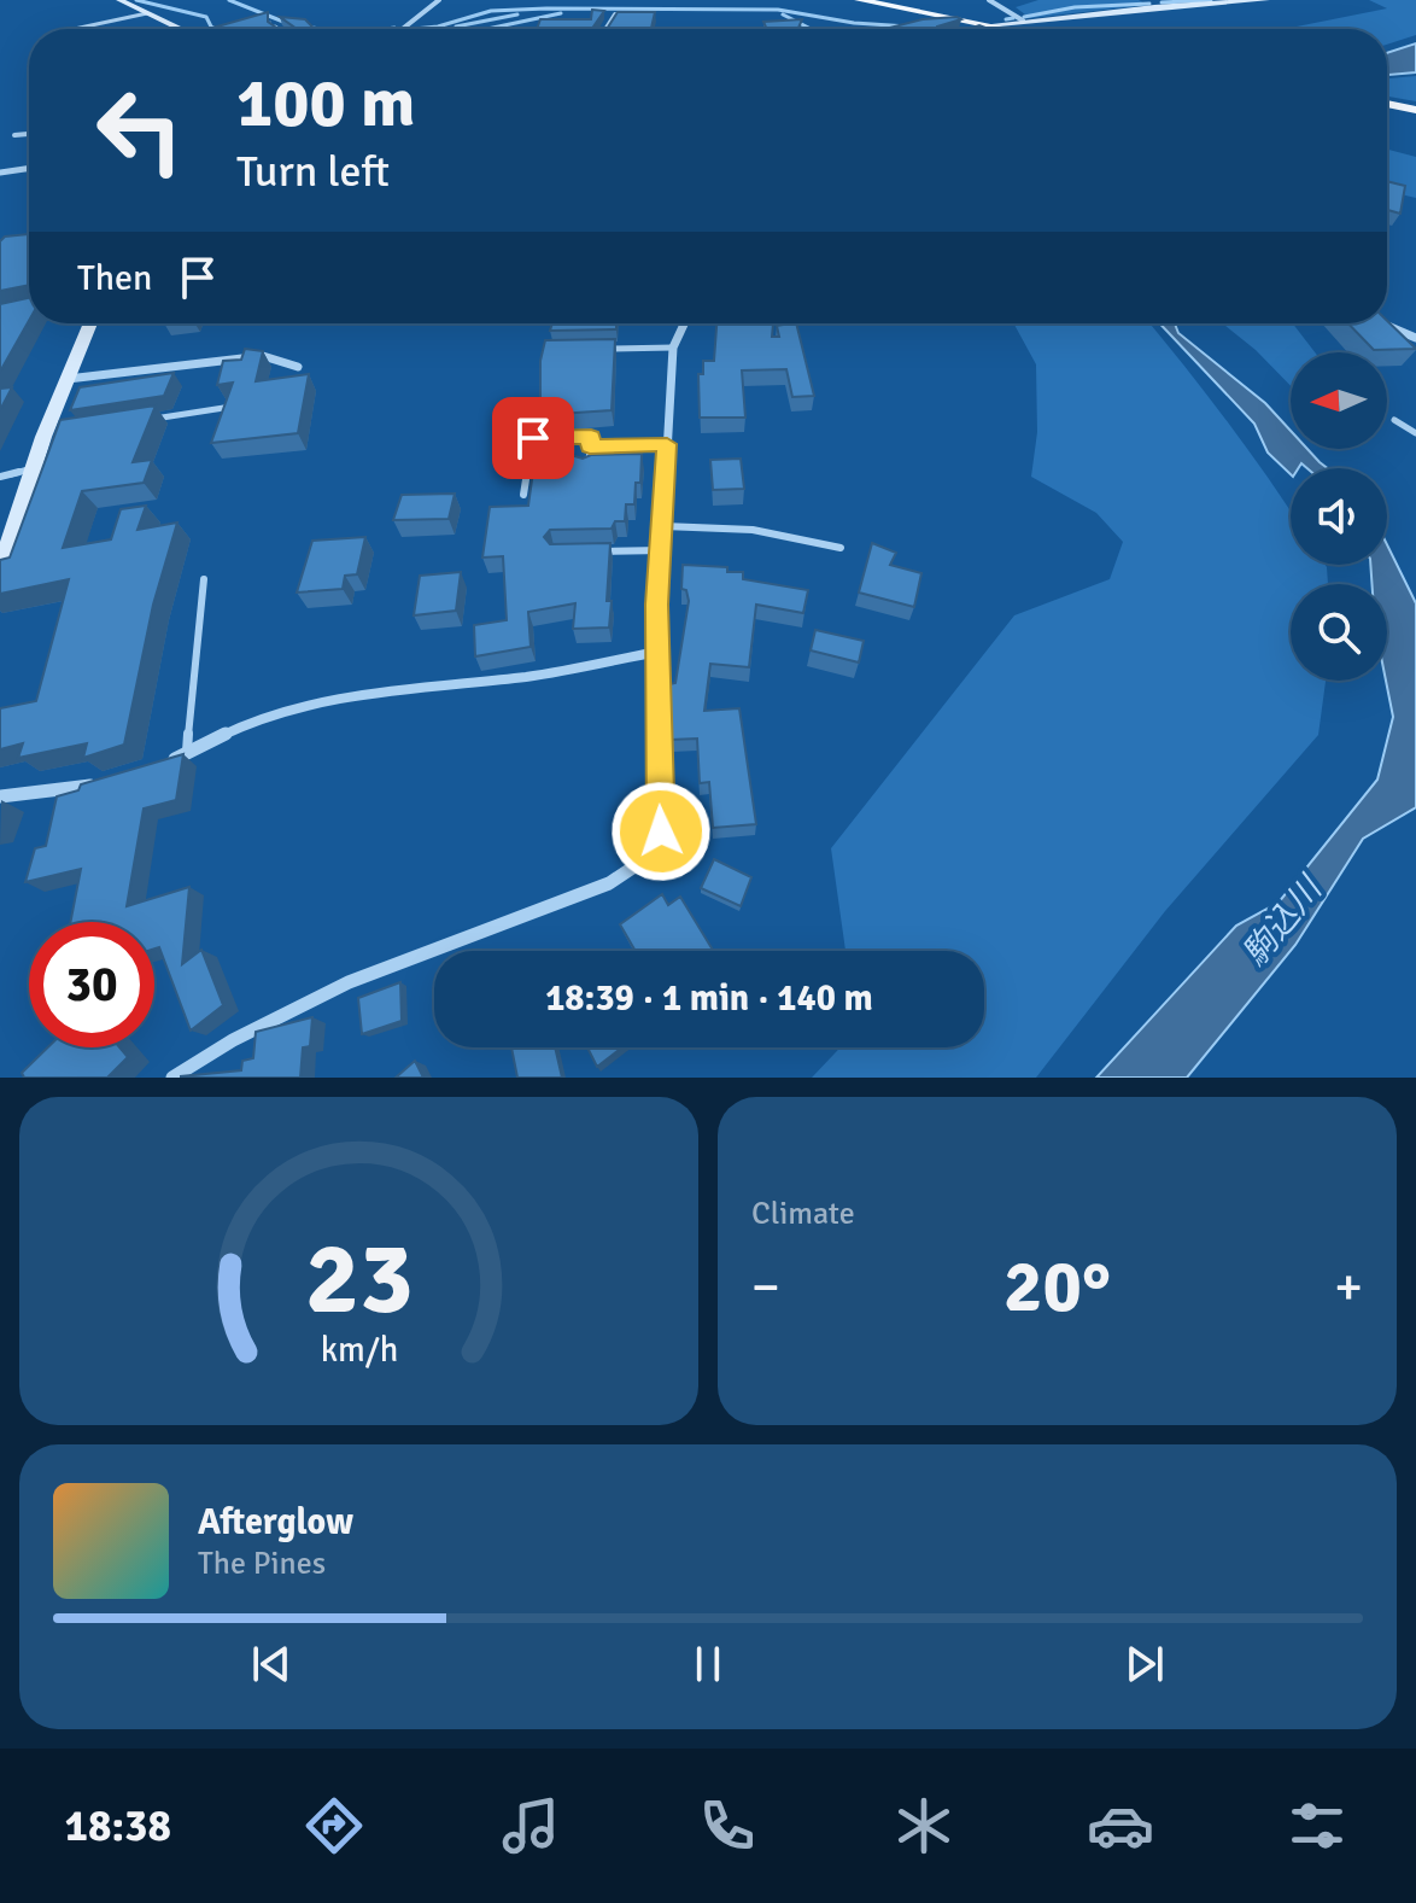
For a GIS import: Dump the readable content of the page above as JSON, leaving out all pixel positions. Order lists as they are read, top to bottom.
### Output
{
  "water": ["駒込川"],
  "north": "left",
  "page": {
    "turn": ["100 m", "Turn left"],
    "then": "Then",
    "limit": "30",
    "trip": "18:39 · 1 min · 140 m",
    "tile": "Climate",
    "heat": ["−", "20°", "+"],
    "song": ["Afterglow", "The Pines"],
    "tabs": "18:38",
    "gauge": ["23", "km/h"]
  }
}
